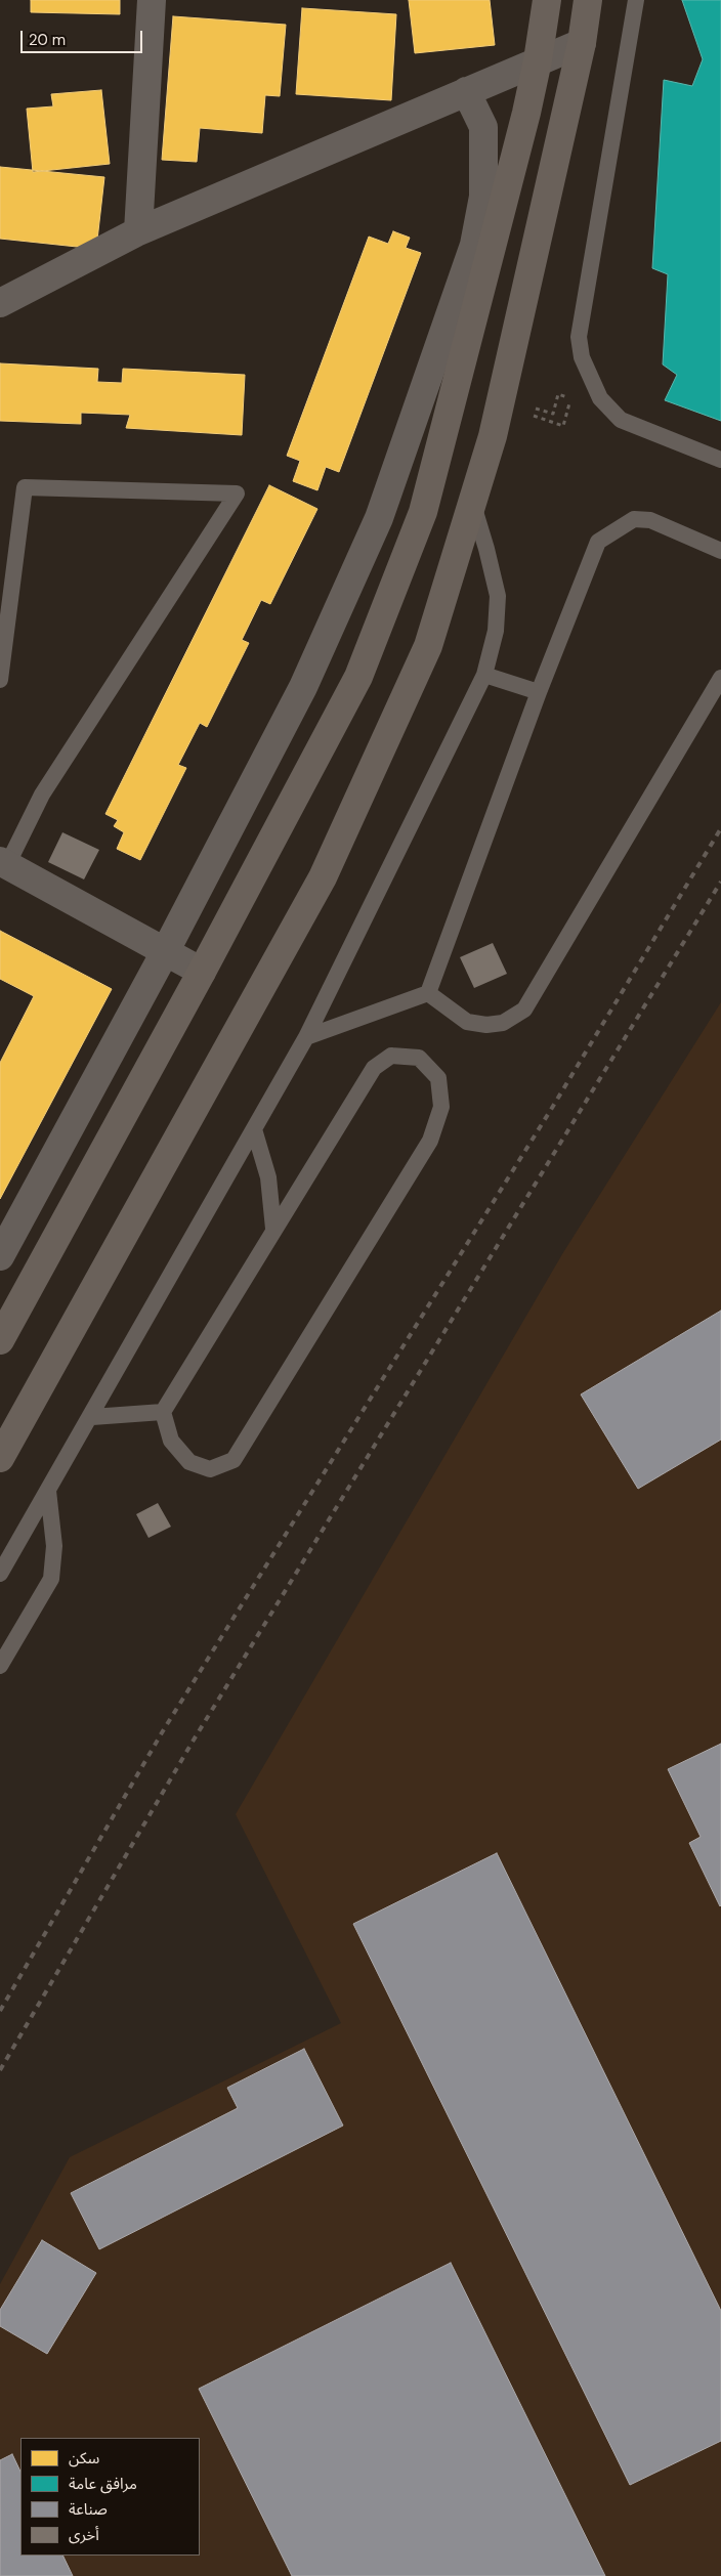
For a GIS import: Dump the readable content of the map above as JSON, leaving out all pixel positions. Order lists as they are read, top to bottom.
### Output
{
  "legend": [
    "سكن",
    "مرافق عامة",
    "صناعة",
    "أخرى"
  ],
  "scale_bar": "20 m"
}
